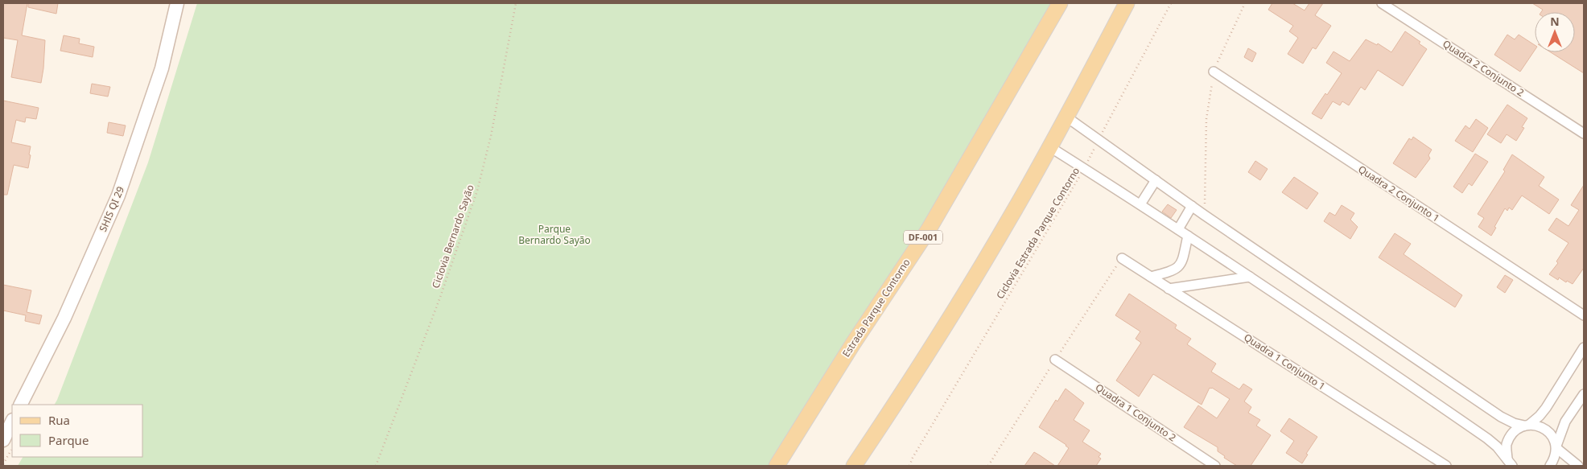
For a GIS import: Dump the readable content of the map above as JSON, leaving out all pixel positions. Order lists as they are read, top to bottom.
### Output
{
  "streets": {
    "main road": ["DF-001", "Estrada Parque Contorno"],
    "street": [
      "Quadra 2 Conjunto 2",
      "Quadra 2 Conjunto 1",
      "SHIS QI 29",
      "Quadra 1 Conjunto 1",
      "Quadra 1 Conjunto 2"
    ],
    "path": ["Ciclovia Estrada Parque Contorno", "Ciclovia Bernardo Sayão"]
  },
  "parks": ["Parque Bernardo Sayão"],
  "legend": ["Rua", "Parque"],
  "north": "top"
}
